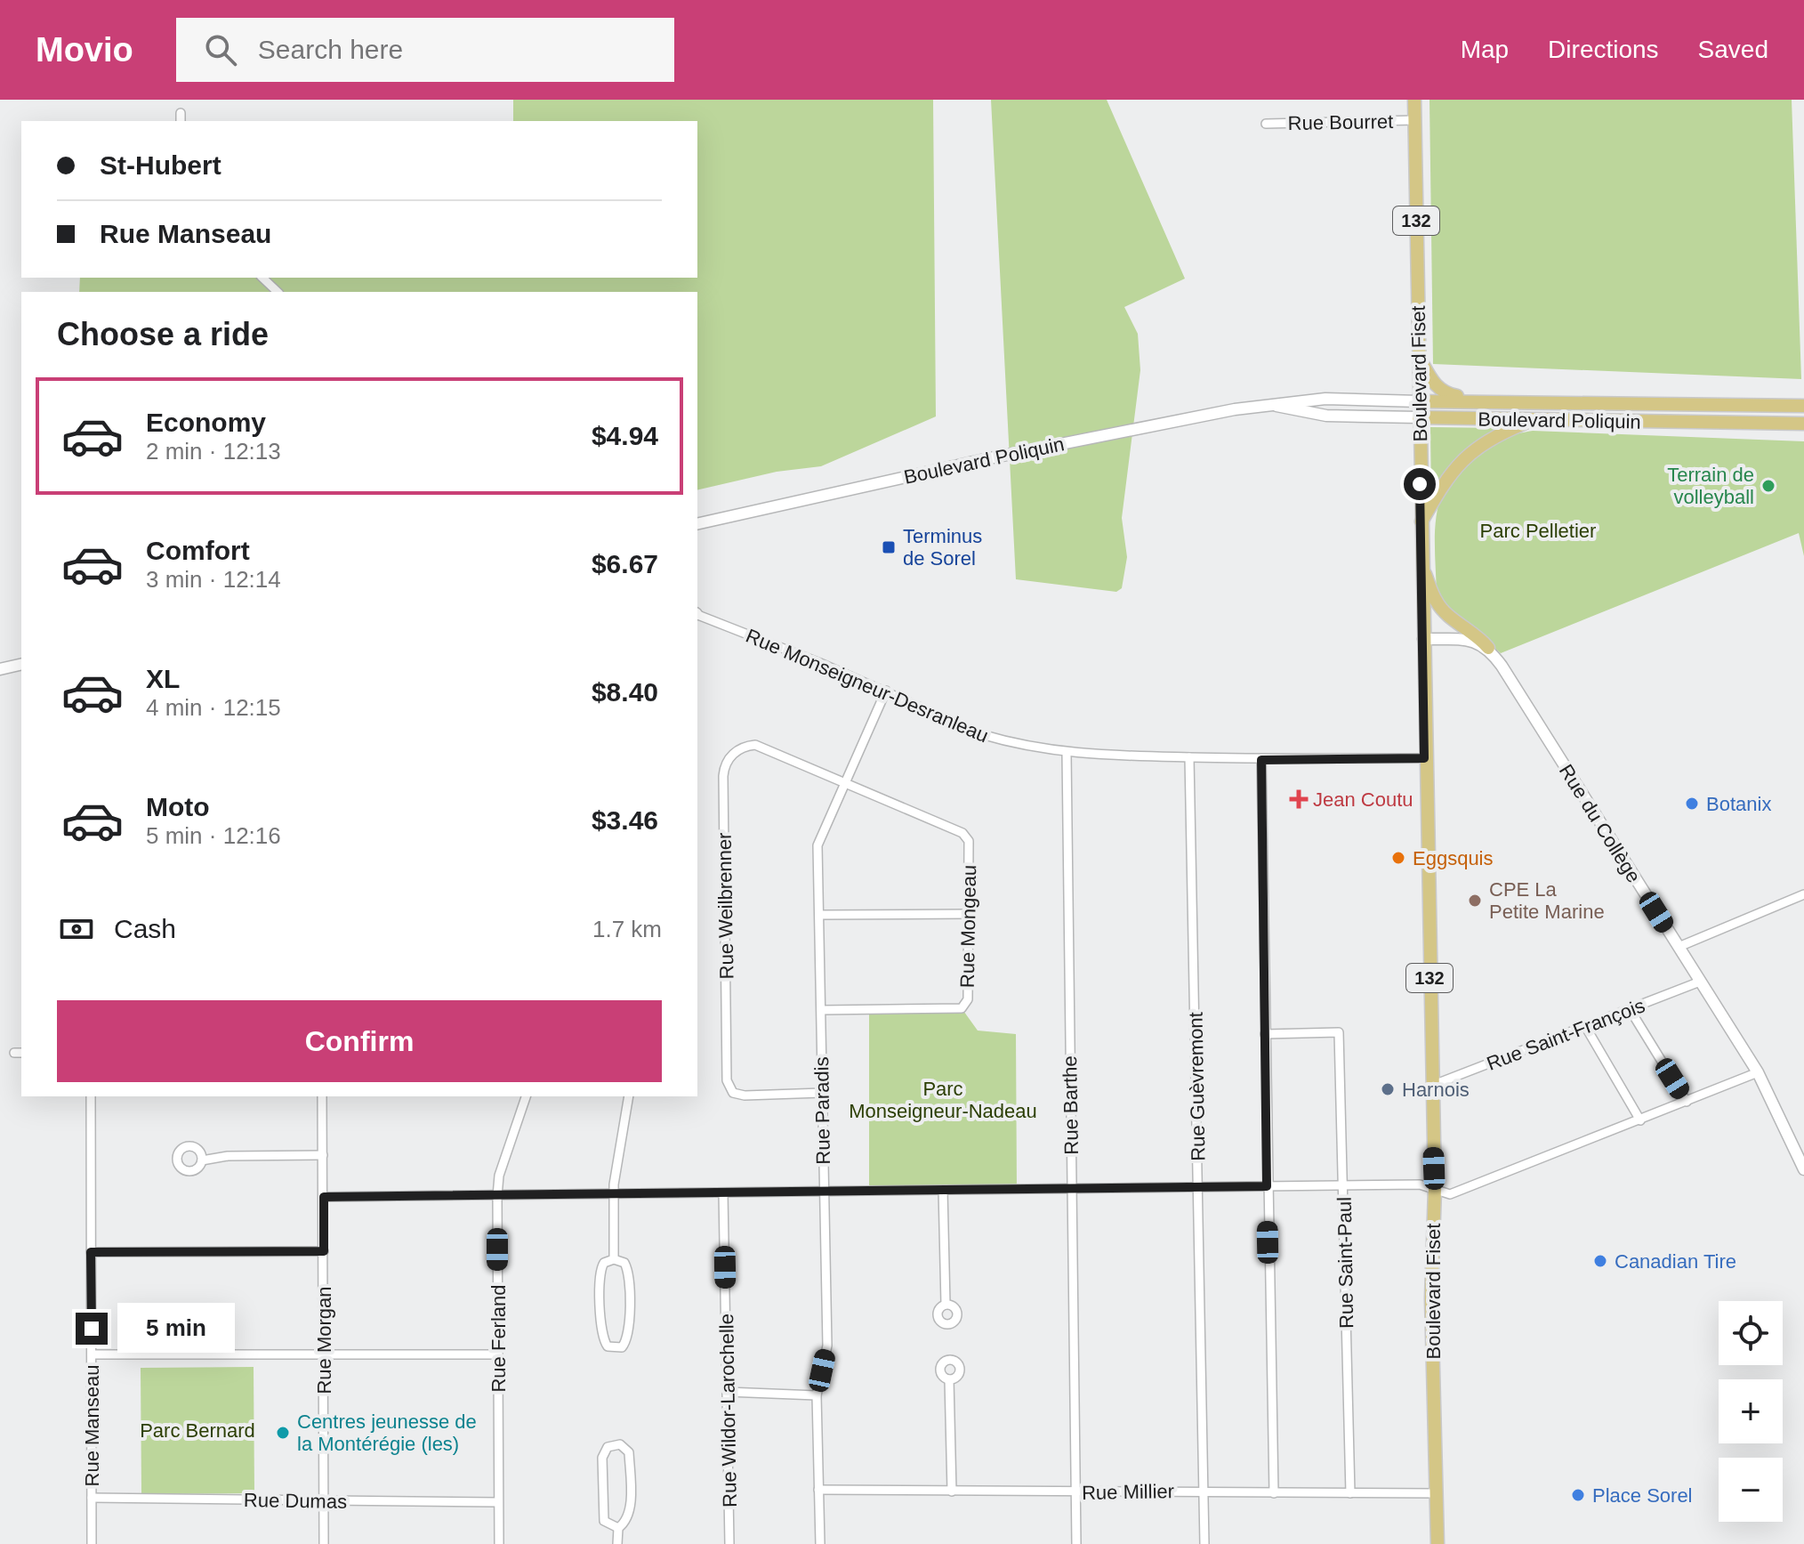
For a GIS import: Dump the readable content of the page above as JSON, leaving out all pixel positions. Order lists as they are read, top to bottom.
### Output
{
  "streets": {
    "main road": ["132", "Boulevard Fiset", "Boulevard Poliquin"],
    "street": [
      "Rue Bourret",
      "Rue Monseigneur-Desranleau",
      "Rue du Collège",
      "Rue Weilbrenner",
      "Rue Mongeau",
      "Rue Saint-François",
      "Rue Guèvremont",
      "Rue Barthe",
      "Rue Paradis",
      "Rue Saint-Paul",
      "Rue Ferland",
      "Rue Morgan",
      "Rue Wildor-Larochelle",
      "Rue Manseau",
      "Rue Millier",
      "Rue Dumas"
    ]
  },
  "crossings": [
    ["Rue Bourret", "Boulevard Fiset"],
    ["Boulevard Fiset", "Boulevard Poliquin"],
    ["Boulevard Fiset", "Rue Monseigneur-Desranleau"],
    ["Boulevard Fiset", "Rue Saint-François"],
    ["Boulevard Fiset", "Rue Millier"],
    ["Rue Monseigneur-Desranleau", "Rue Guèvremont"],
    ["Rue Monseigneur-Desranleau", "Rue Barthe"],
    ["Rue Monseigneur-Desranleau", "Rue Paradis"],
    ["Rue du Collège", "Rue Saint-François"],
    ["Rue Weilbrenner", "Rue Mongeau"],
    ["Rue Weilbrenner", "Rue Paradis"],
    ["Rue Mongeau", "Rue Paradis"],
    ["Rue Guèvremont", "Rue Millier"],
    ["Rue Barthe", "Rue Millier"],
    ["Rue Paradis", "Rue Millier"],
    ["Rue Saint-Paul", "Rue Millier"],
    ["Rue Ferland", "Rue Dumas"],
    ["Rue Morgan", "Rue Dumas"],
    ["Rue Manseau", "Rue Dumas"]
  ],
  "parks": ["Parc Pelletier", "Parc Monseigneur-Nadeau", "Parc Bernard"],
  "places": {
    "other": [
      "Terrain de volleyball",
      "Botanix",
      "Eggsquis",
      "CPE La Petite Marine",
      "Harnois",
      "Canadian Tire",
      "Centres jeunesse de la Montérégie (les)",
      "Place Sorel"
    ],
    "transit": ["Terminus de Sorel"],
    "health": ["Jean Coutu"]
  },
  "page": {
    "header": "Movio",
    "search": "Search here",
    "nav": ["Map", "Directions", "Saved"],
    "banner": ["St-Hubert", "Rue Manseau"],
    "heading": "Choose a ride",
    "list": [
      {
        "name": "Economy",
        "note": "2 min · 12:13",
        "value": "$4.94"
      },
      {
        "name": "Comfort",
        "note": "3 min · 12:14",
        "value": "$6.67"
      },
      {
        "name": "XL",
        "note": "4 min · 12:15",
        "value": "$8.40"
      },
      {
        "name": "Moto",
        "note": "5 min · 12:16",
        "value": "$3.46"
      }
    ],
    "pay": ["Cash", "1.7 km"],
    "buttons": "Confirm",
    "map_buttons": ["+", "−"],
    "bubble": "5 min"
  }
}
